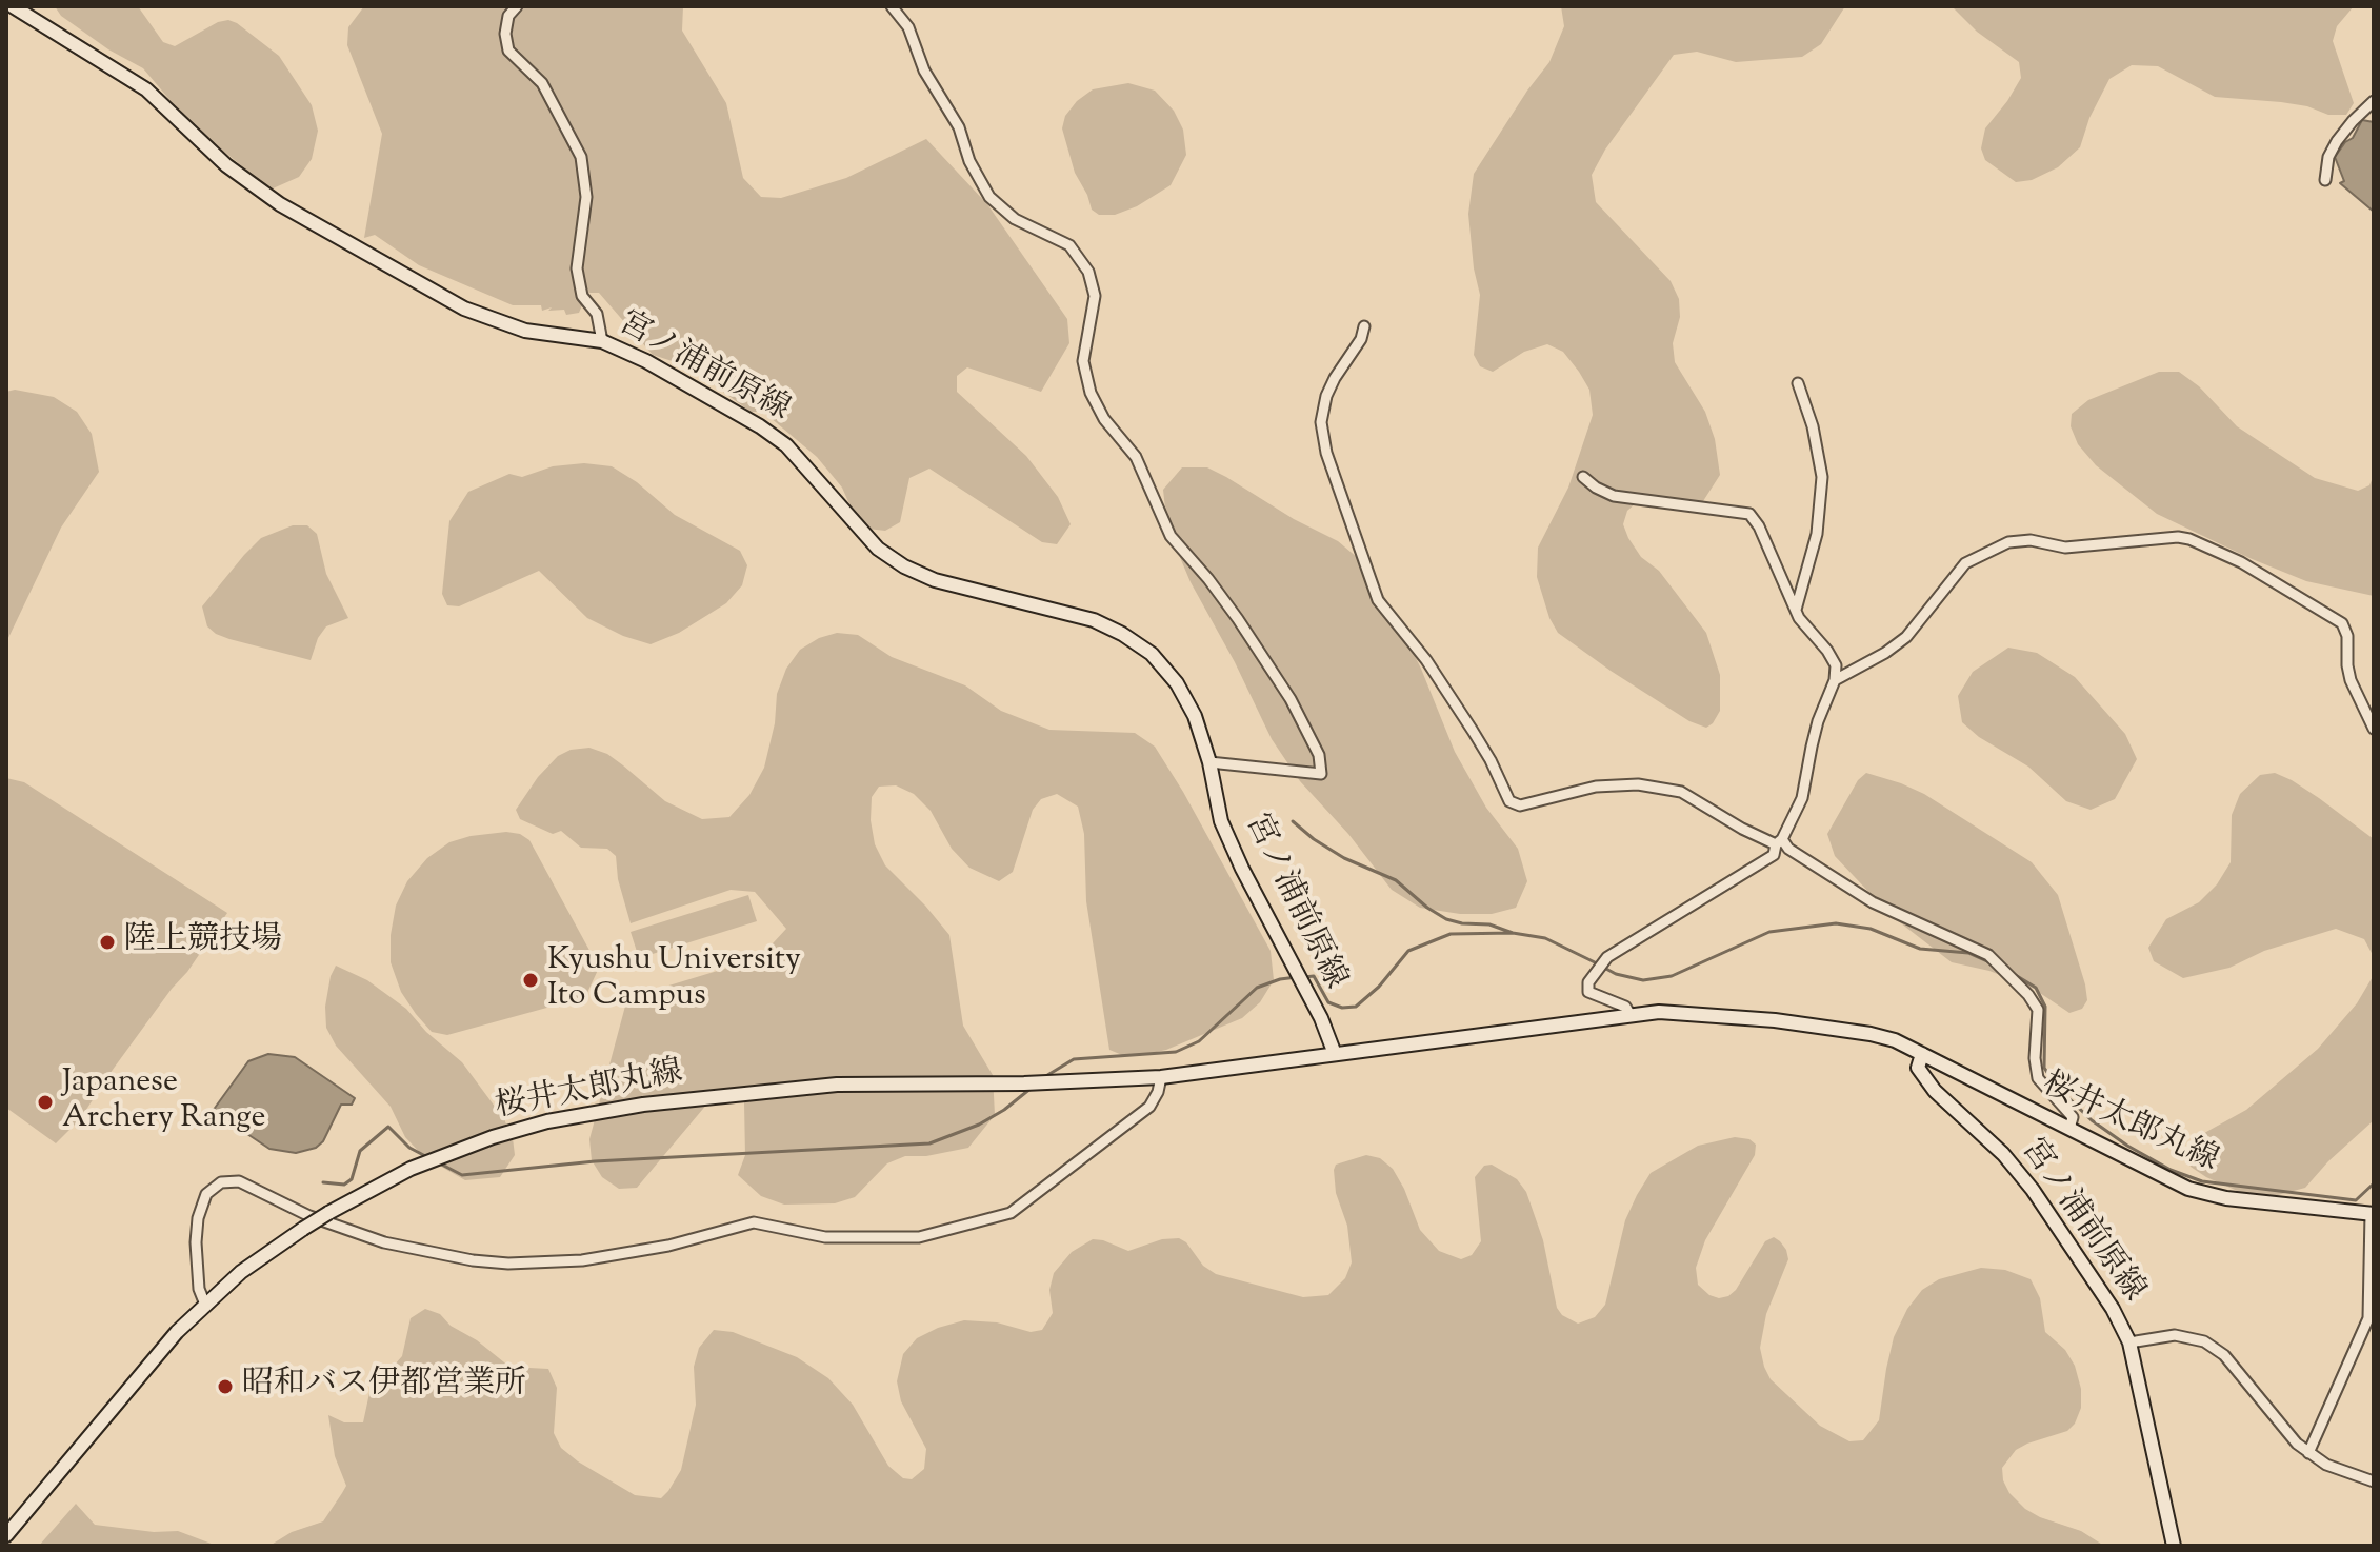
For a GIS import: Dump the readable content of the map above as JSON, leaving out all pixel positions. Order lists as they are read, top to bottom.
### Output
{
  "streets": {
    "main road": ["宮ノ浦前原線", "桜井太郎丸線"]
  },
  "crossings": [
    ["宮ノ浦前原線", "桜井太郎丸線"]
  ],
  "places": [
    "陸上競技場",
    "Kyushu University Ito Campus",
    "Japanese Archery Range",
    "昭和バス伊都営業所"
  ]
}
